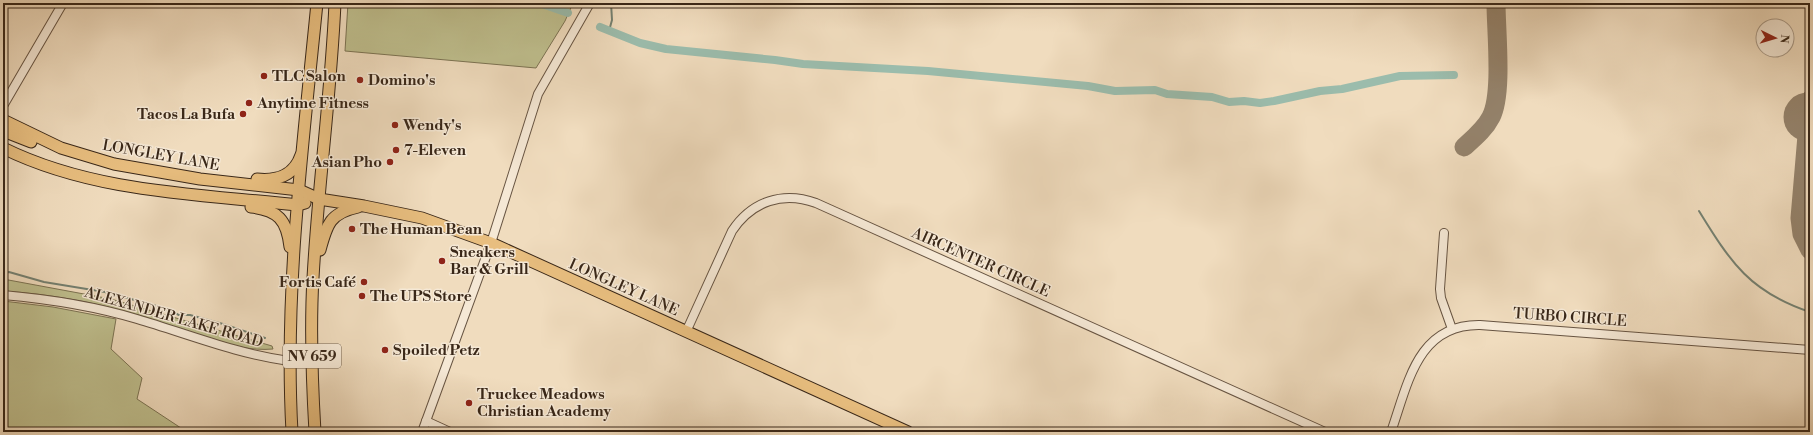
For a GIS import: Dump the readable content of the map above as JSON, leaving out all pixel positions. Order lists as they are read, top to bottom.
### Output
{
  "streets": {
    "main road": ["LONGLEY LANE", "NV 659"],
    "street": ["AIRCENTER CIRCLE", "ALEXANDER LAKE ROAD", "TURBO CIRCLE"]
  },
  "crossings": [
    ["LONGLEY LANE", "AIRCENTER CIRCLE"],
    ["LONGLEY LANE", "NV 659"],
    ["ALEXANDER LAKE ROAD", "NV 659"]
  ],
  "places": [
    "TLC Salon",
    "Domino's",
    "Anytime Fitness",
    "Tacos La Bufa",
    "Wendy's",
    "7-Eleven",
    "Asian Pho",
    "The Human Bean",
    "Sneakers Bar & Grill",
    "Fortis Café",
    "The UPS Store",
    "Spoiled Petz",
    "Truckee Meadows Christian Academy"
  ],
  "north": "right"
}
